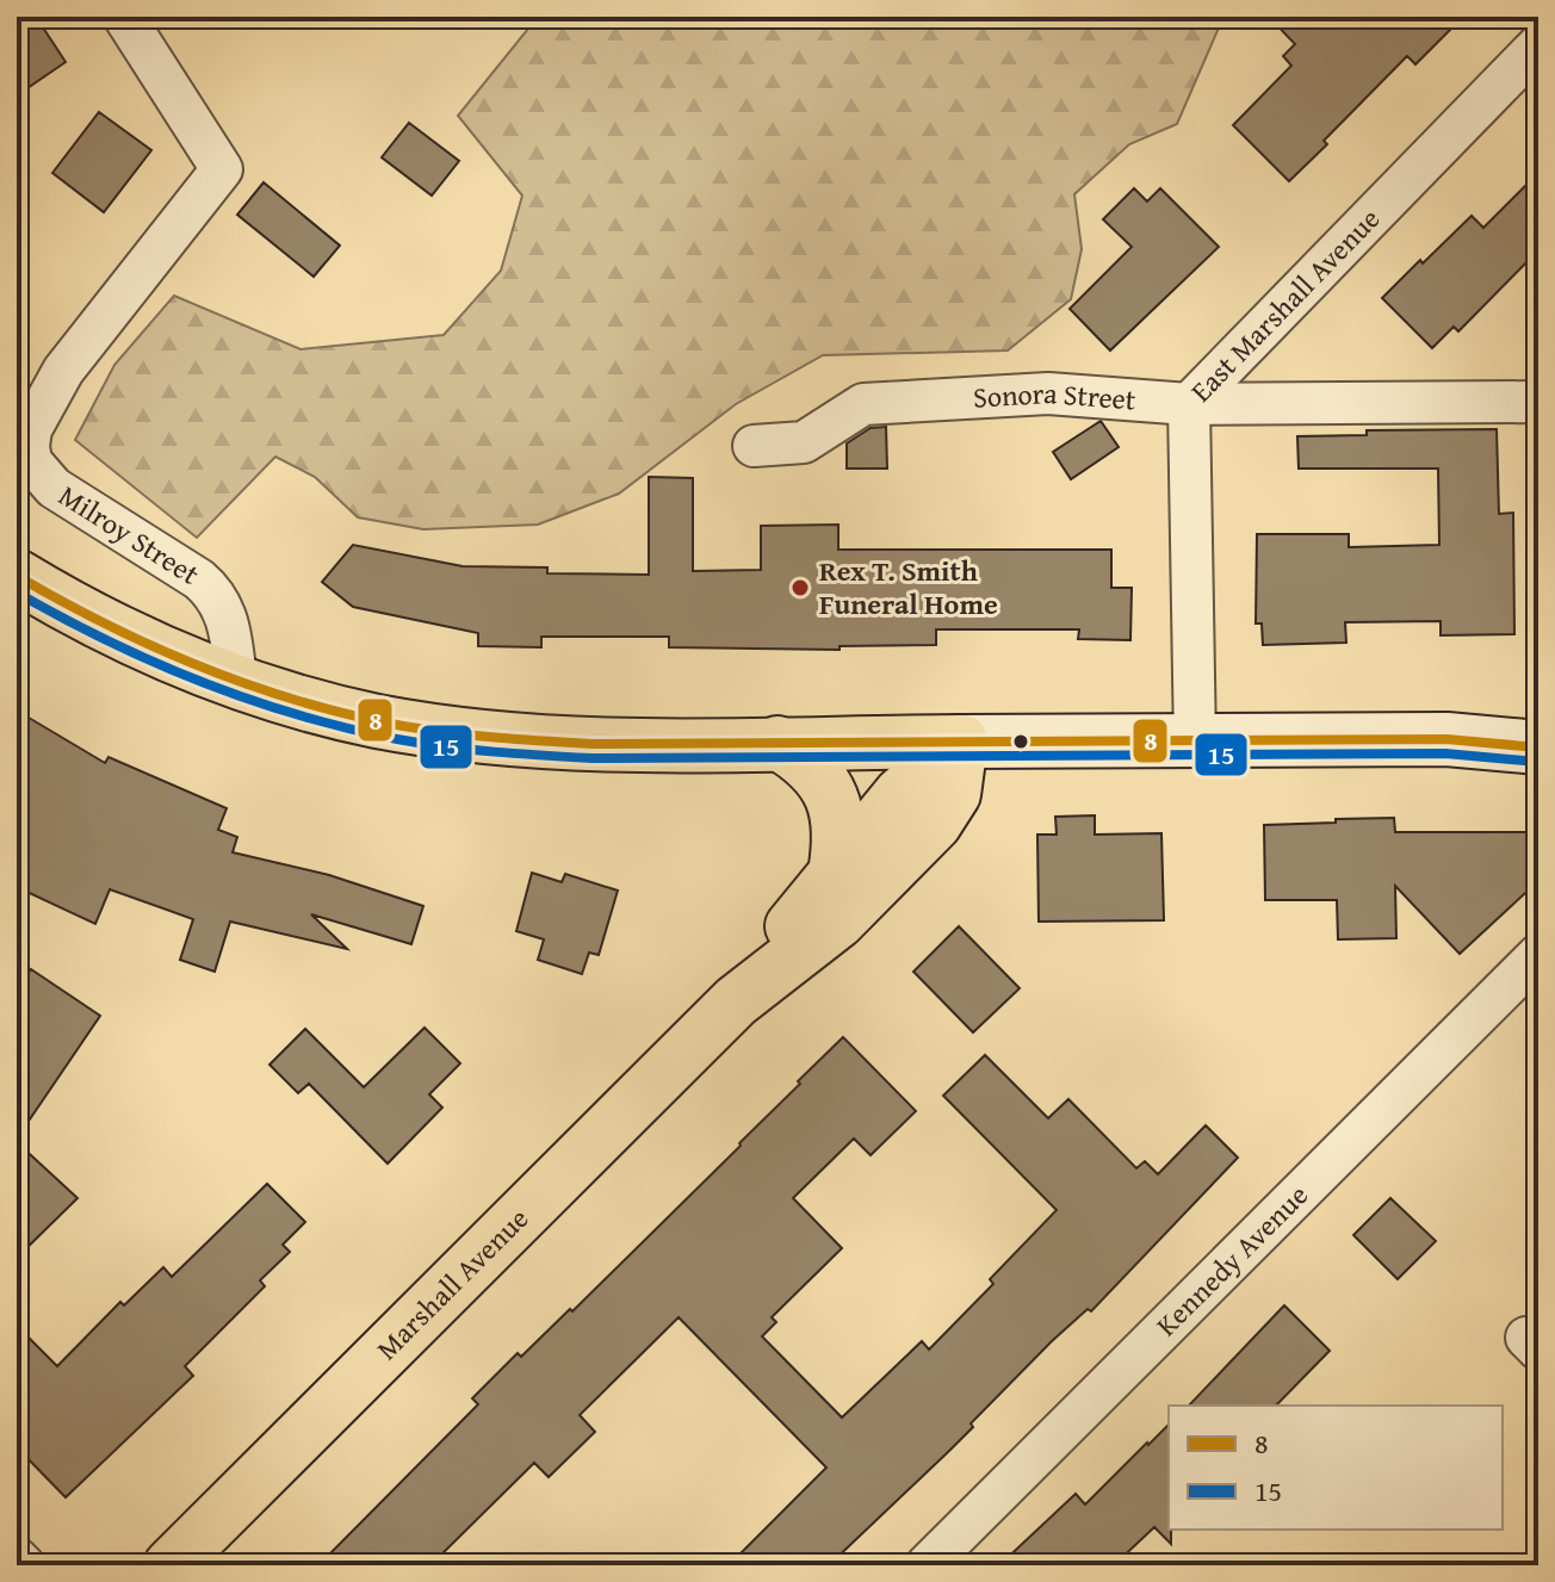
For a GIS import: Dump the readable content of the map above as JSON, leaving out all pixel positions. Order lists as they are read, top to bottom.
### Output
{
  "streets": {
    "main road": ["Marshall Avenue"],
    "street": [
      "East Marshall Avenue",
      "Sonora Street",
      "Milroy Street",
      "Kennedy Avenue"
    ]
  },
  "crossings": [
    ["East Marshall Avenue", "Sonora Street"]
  ],
  "places": ["Rex T. Smith Funeral Home"],
  "lines": ["transit line 8", "transit line 15"],
  "legend": ["8", "15"]
}
